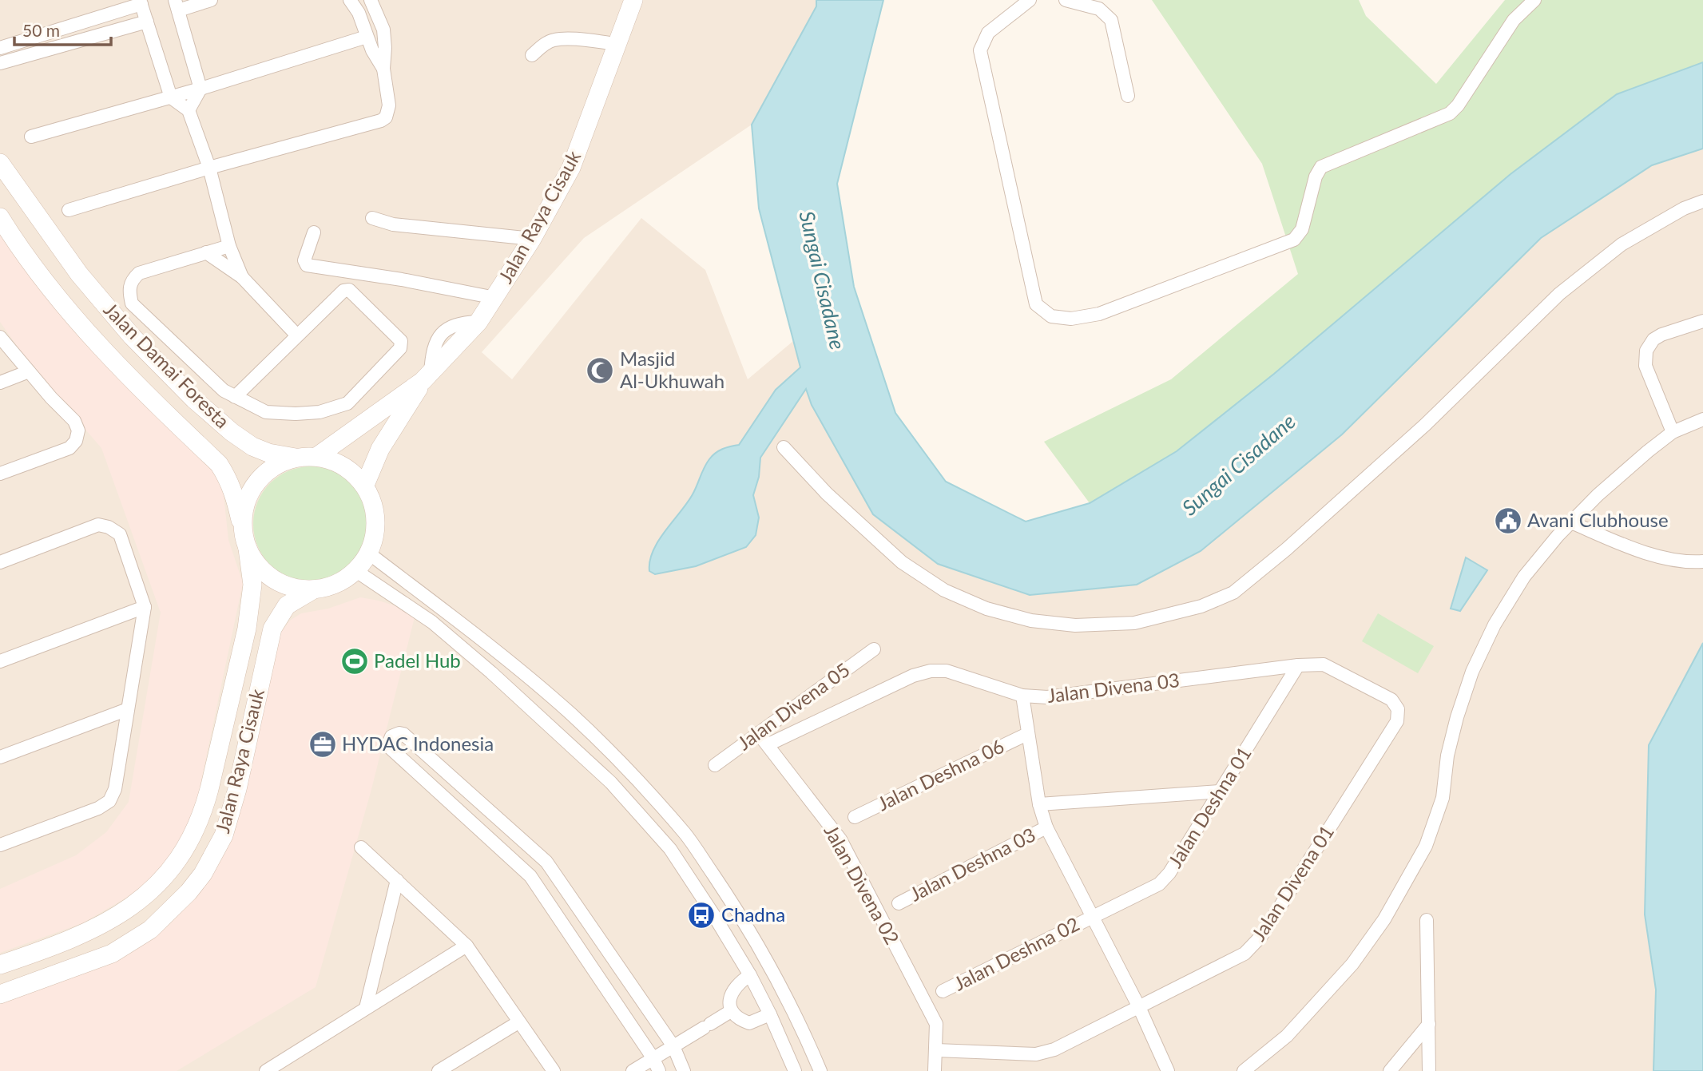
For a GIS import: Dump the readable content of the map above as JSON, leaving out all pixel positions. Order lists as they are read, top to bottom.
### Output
{
  "streets": {
    "main road": ["Jalan Raya Cisauk", "Jalan Damai Foresta"],
    "street": [
      "Jalan Divena 03",
      "Jalan Divena 05",
      "Jalan Deshna 06",
      "Jalan Deshna 01",
      "Jalan Deshna 03",
      "Jalan Divena 01",
      "Jalan Divena 02",
      "Jalan Deshna 02"
    ]
  },
  "crossings": [
    ["Jalan Raya Cisauk", "Jalan Damai Foresta"],
    ["Jalan Divena 03", "Jalan Deshna 01"],
    ["Jalan Divena 03", "Jalan Divena 01"],
    ["Jalan Divena 03", "Jalan Divena 02"],
    ["Jalan Divena 05", "Jalan Divena 02"],
    ["Jalan Deshna 01", "Jalan Deshna 02"]
  ],
  "water": ["Sungai Cisadane"],
  "places": {
    "mosque": ["Masjid Al-Ukhuwah"],
    "public building": ["Avani Clubhouse"],
    "sports": ["Padel Hub"],
    "office": ["HYDAC Indonesia"],
    "bus stop": ["Chadna"]
  },
  "scale_bar": "50 m"
}
